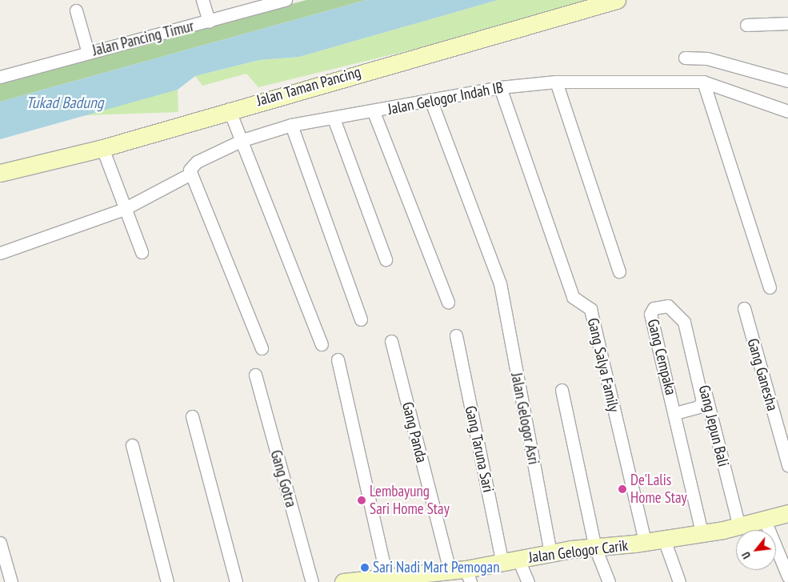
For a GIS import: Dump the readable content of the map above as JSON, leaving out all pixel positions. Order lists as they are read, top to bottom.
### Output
{
  "streets": {
    "street": [
      "Jalan Pancing Timur",
      "Jalan Taman Pancing",
      "Jalan Gelogor Indah IB",
      "Gang Cempaka",
      "Gang Salya Family",
      "Gang Ganesha",
      "Jalan Gelogor Asri",
      "Gang Jepun Bali",
      "Gang Panda",
      "Gang Taruna Sari",
      "Gang Gotra",
      "Jalan Gelogor Carik"
    ]
  },
  "crossings": [
    ["Jalan Gelogor Indah IB", "Gang Salya Family"],
    ["Jalan Gelogor Indah IB", "Jalan Gelogor Asri"],
    ["Gang Cempaka", "Jalan Gelogor Carik"],
    ["Gang Salya Family", "Jalan Gelogor Carik"],
    ["Jalan Gelogor Asri", "Jalan Gelogor Carik"],
    ["Gang Jepun Bali", "Jalan Gelogor Carik"],
    ["Gang Panda", "Jalan Gelogor Carik"],
    ["Gang Taruna Sari", "Jalan Gelogor Carik"]
  ],
  "water": ["Tukad Badung"],
  "places": ["De'Lalis Home Stay", "Lembayung Sari Home Stay", "Sari Nadi Mart Pemogan"],
  "north": "bottom left"
}
